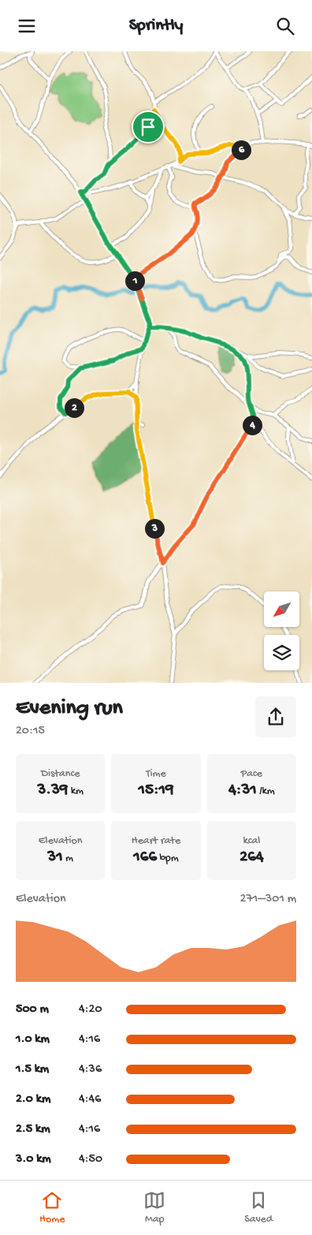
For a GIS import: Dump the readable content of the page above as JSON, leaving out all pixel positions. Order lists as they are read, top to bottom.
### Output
{
  "north": "bottom left",
  "page": {
    "header": "Sprintly",
    "pins": [
      "6",
      "1",
      "2",
      "4",
      "3"
    ],
    "heading": ["Evening run", "20:15"],
    "stats": [
      ["Distance", "3.39 km"],
      ["Time", "15:19"],
      ["Pace", "4:31 /km"],
      ["Elevation", "31 m"],
      ["Heart rate", "166 bpm"],
      ["kcal", "264"]
    ],
    "chart": ["Elevation", "271–301 m"],
    "list": [
      {
        "name": "500 m",
        "note": "4:20"
      },
      {
        "name": "1.0 km",
        "note": "4:16"
      },
      {
        "name": "1.5 km",
        "note": "4:36"
      },
      {
        "name": "2.0 km",
        "note": "4:46"
      },
      {
        "name": "2.5 km",
        "note": "4:16"
      },
      {
        "name": "3.0 km",
        "note": "4:50"
      }
    ],
    "tabs": ["Home", "Map", "Saved"]
  }
}
